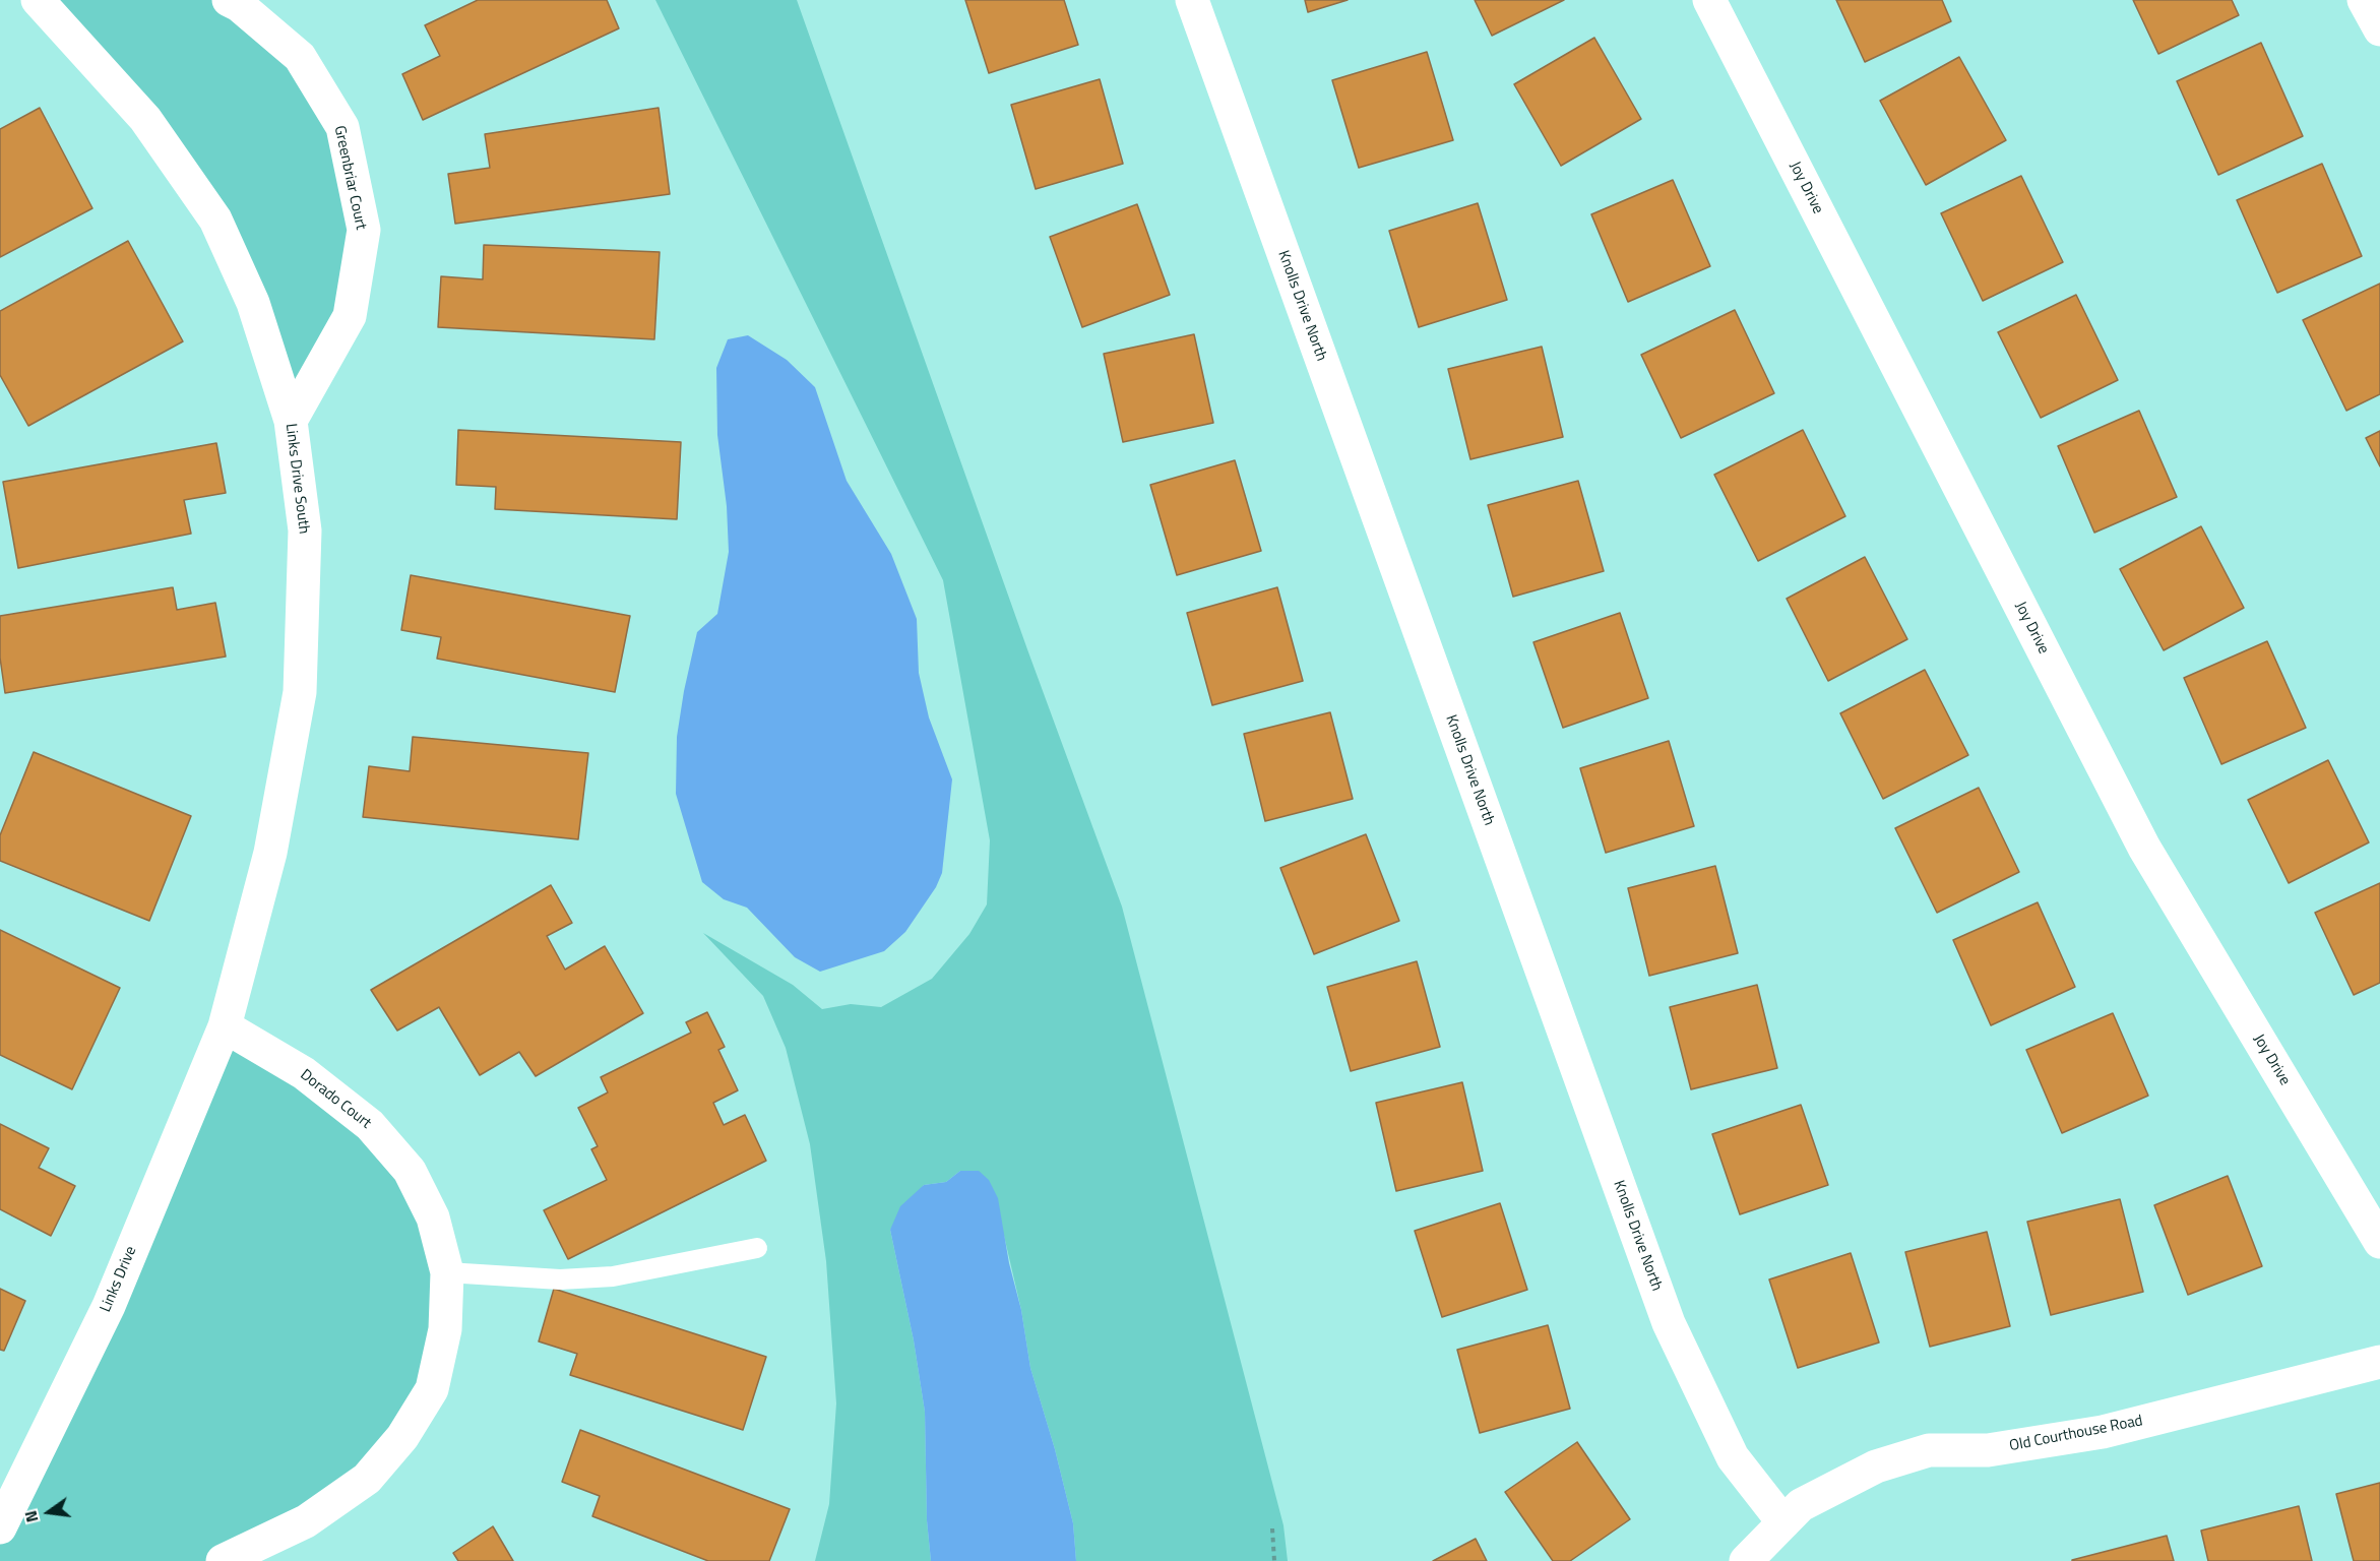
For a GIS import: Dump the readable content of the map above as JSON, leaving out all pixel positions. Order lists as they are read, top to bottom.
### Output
{
  "streets": {
    "street": [
      "Greenbriar Court",
      "Joy Drive",
      "Knolls Drive North",
      "Links Drive South",
      "Dorado Court",
      "Links Drive",
      "Old Courthouse Road"
    ]
  },
  "crossings": [
    ["Greenbriar Court", "Links Drive South"],
    ["Knolls Drive North", "Old Courthouse Road"],
    ["Links Drive South", "Dorado Court"],
    ["Links Drive South", "Links Drive"],
    ["Dorado Court", "Links Drive"]
  ],
  "north": "left"
}
